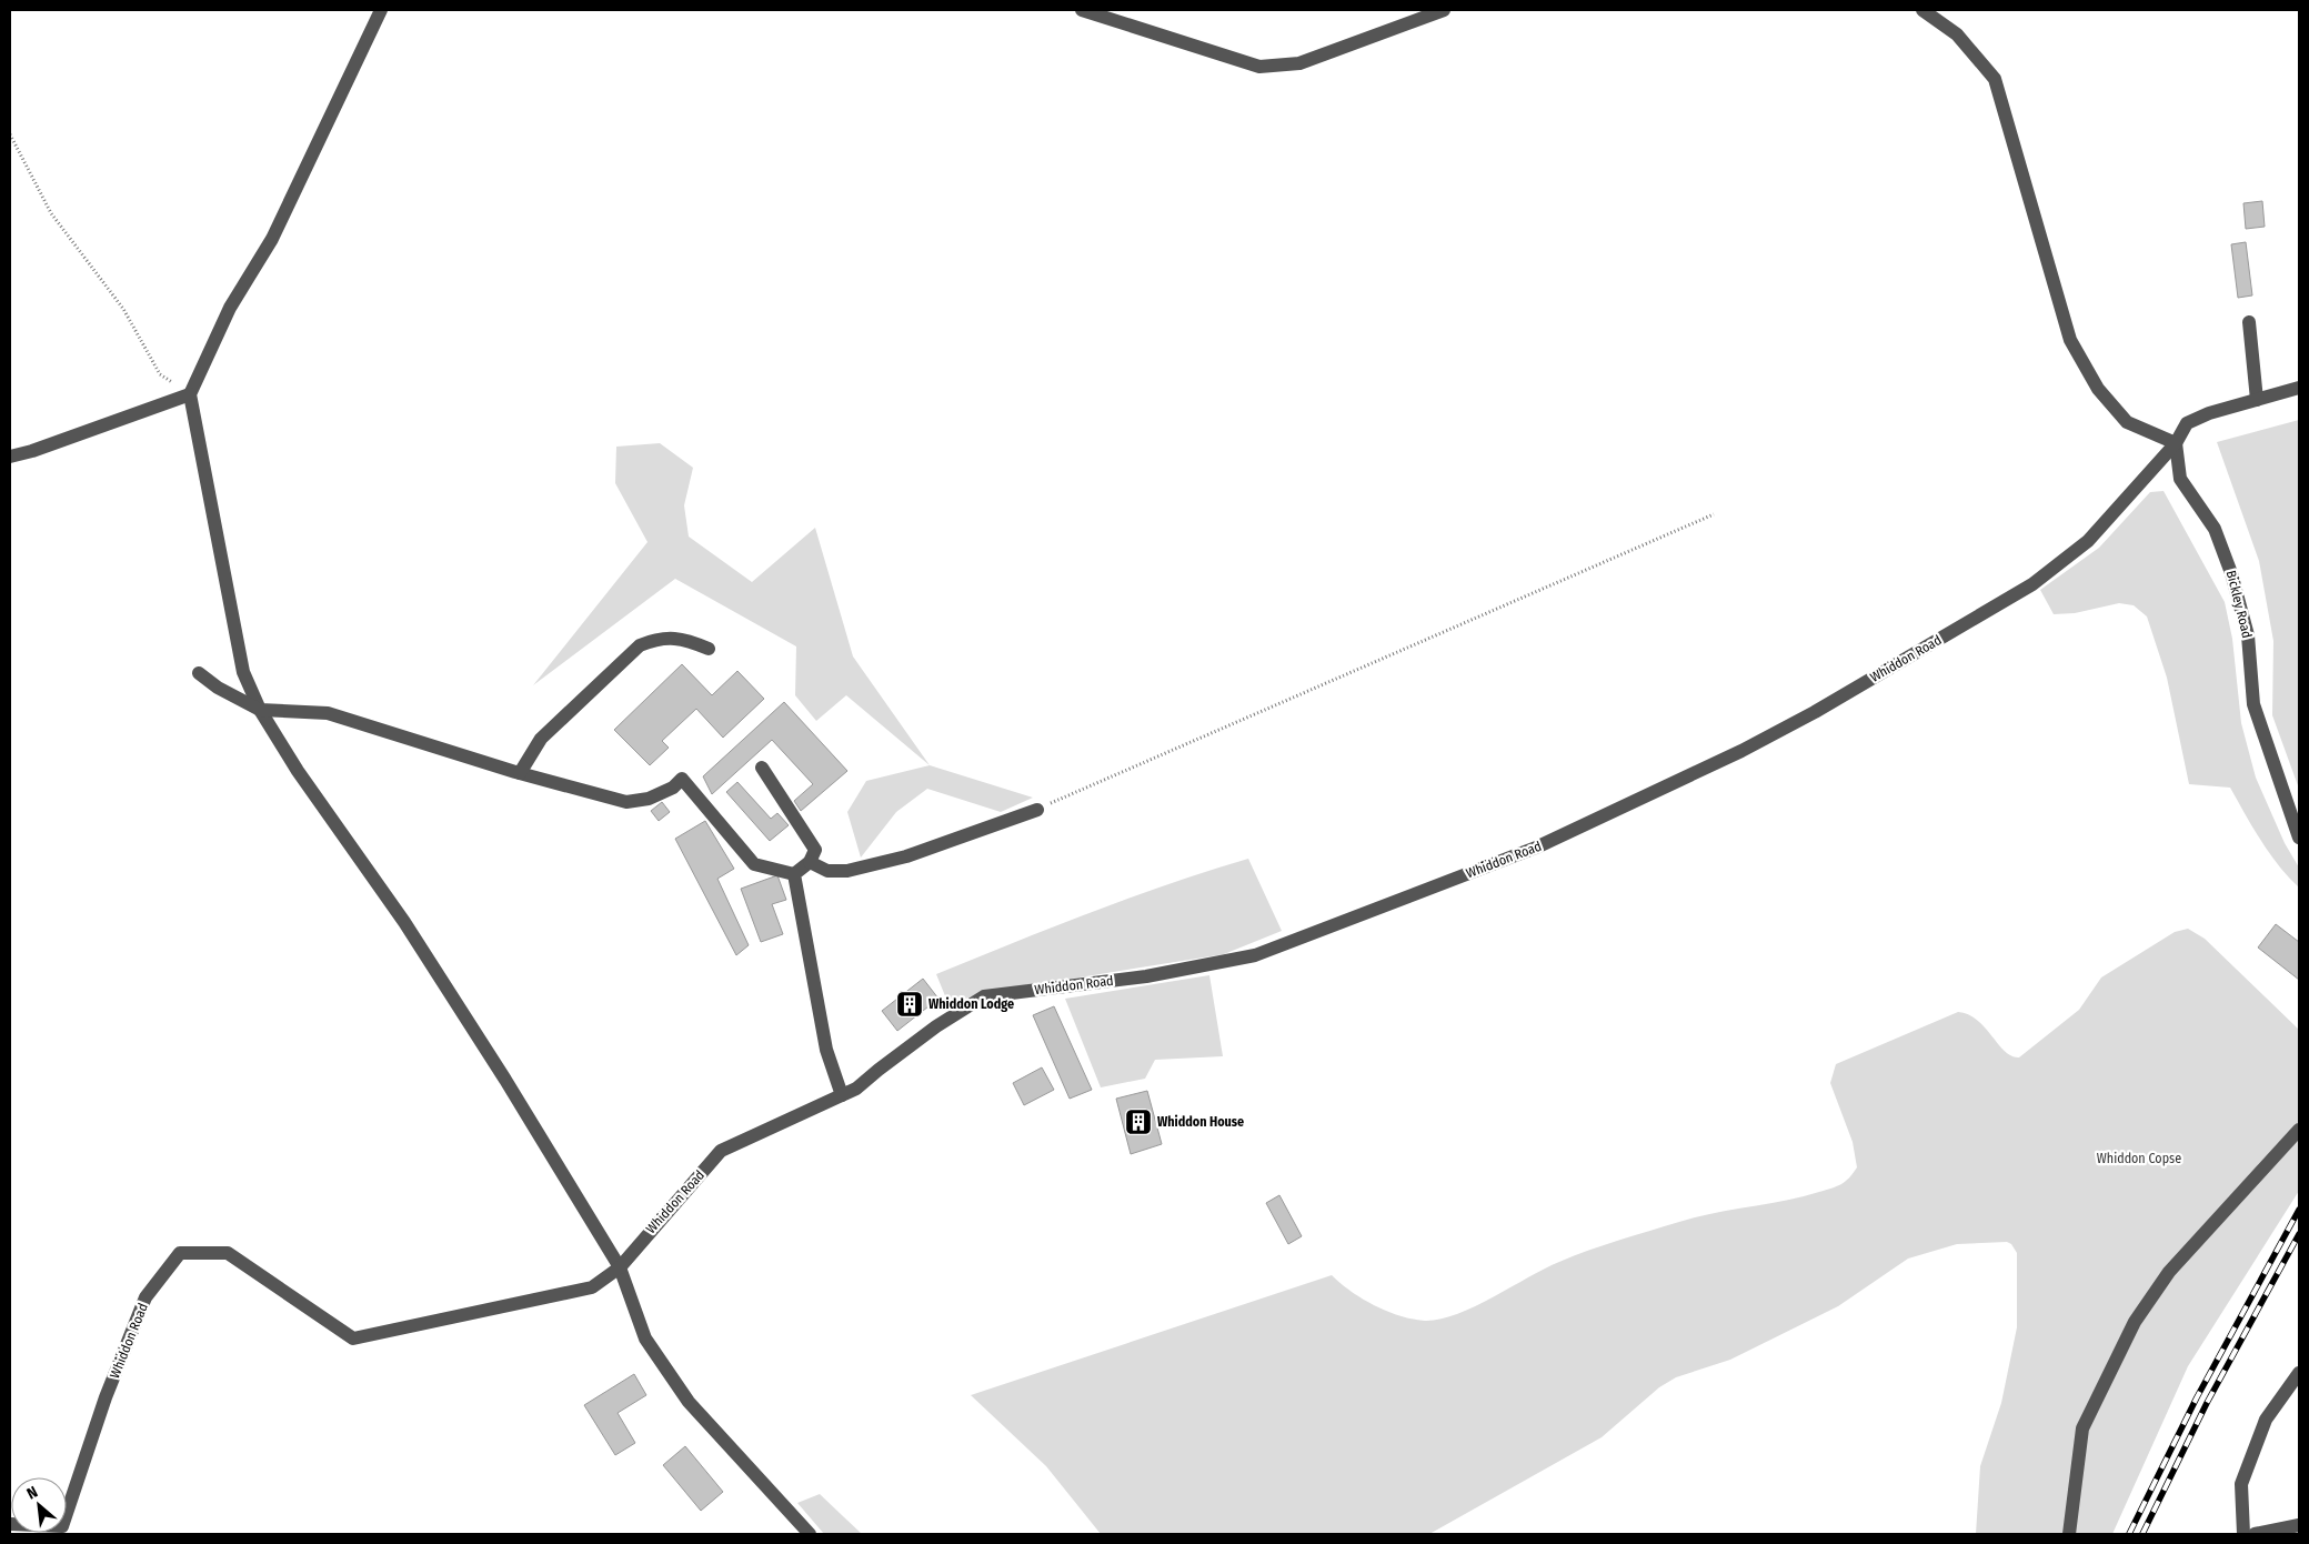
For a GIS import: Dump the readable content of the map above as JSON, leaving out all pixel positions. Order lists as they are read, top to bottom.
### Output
{
  "streets": {
    "street": ["Bickley Road", "Whiddon Road"]
  },
  "crossings": [
    ["Bickley Road", "Whiddon Road"]
  ],
  "parks": ["Whiddon Copse"],
  "places": {
    "building": ["Whiddon Lodge", "Whiddon House"]
  },
  "north": "top left"
}
